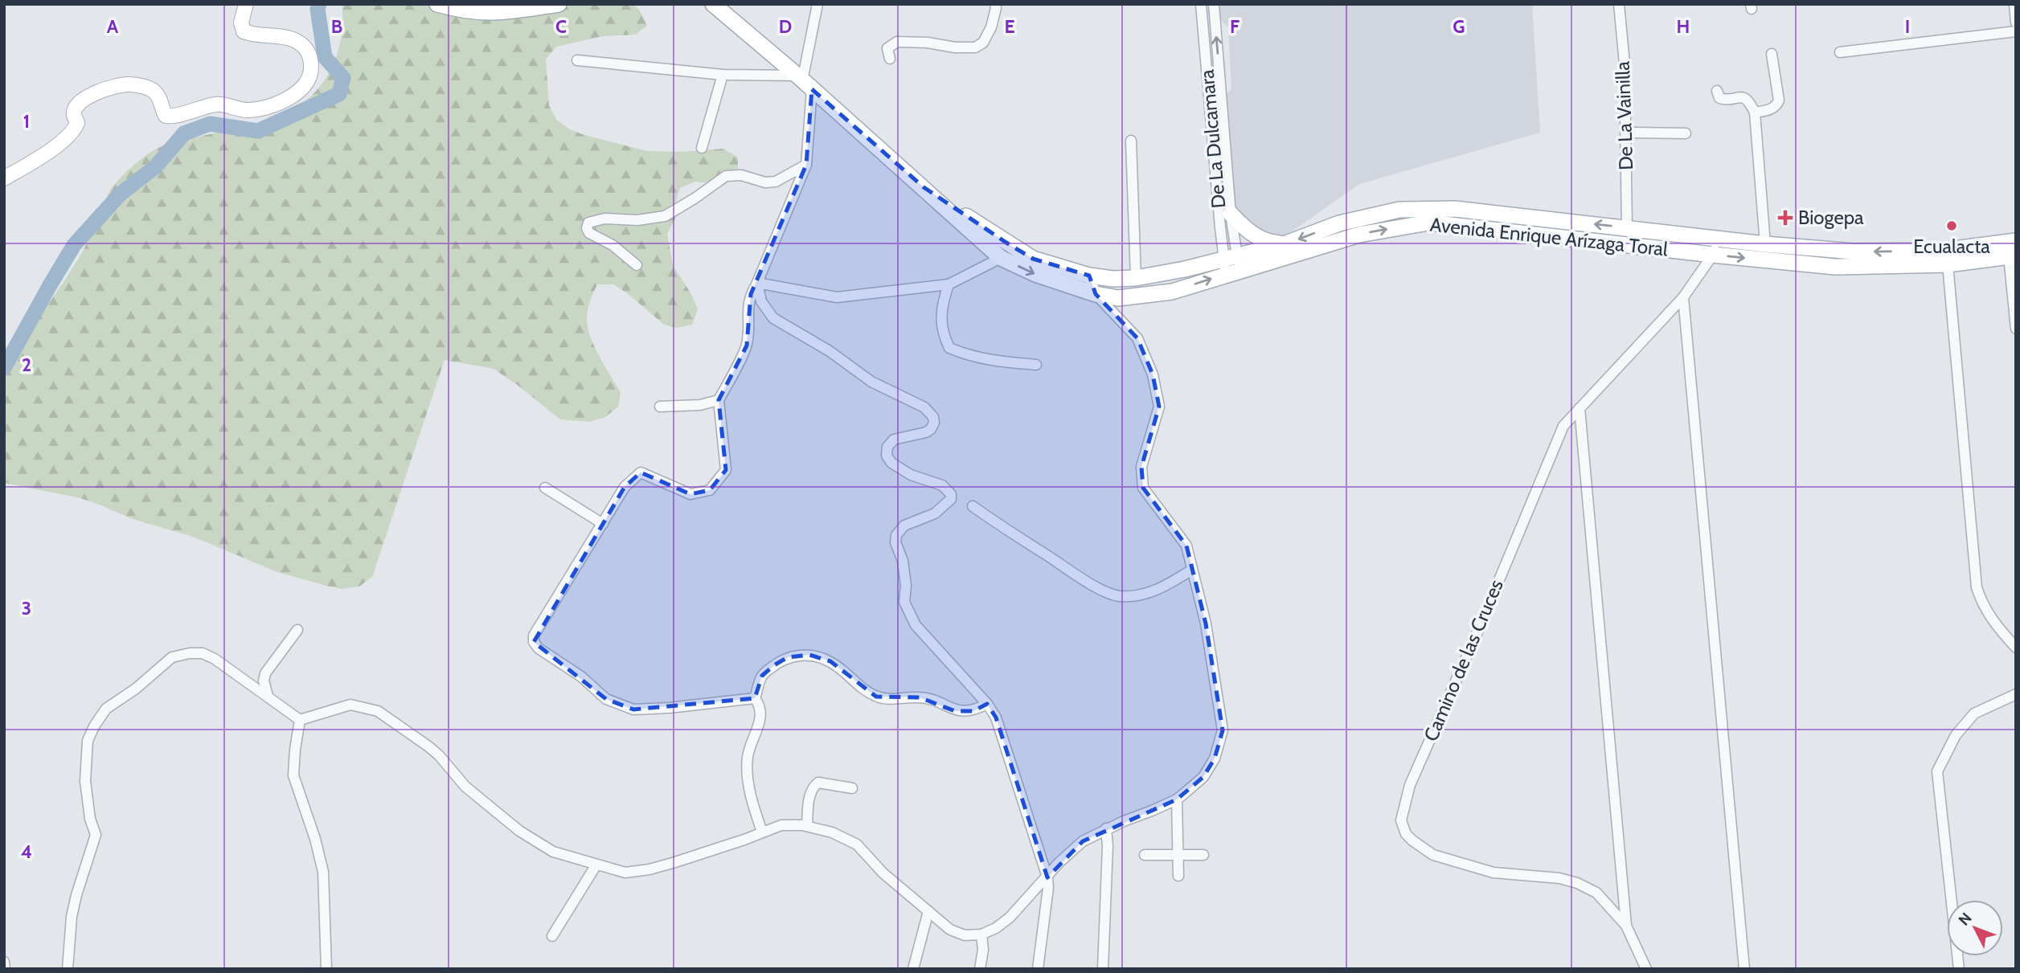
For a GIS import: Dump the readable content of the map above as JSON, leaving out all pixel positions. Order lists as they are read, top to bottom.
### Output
{
  "streets": {
    "main road": ["Avenida Enrique Arízaga Toral"],
    "street": ["De La Vainilla", "De La Dulcamara", "Camino de las Cruces"]
  },
  "crossings": [
    ["De La Vainilla", "Avenida Enrique Arízaga Toral"],
    ["De La Dulcamara", "Avenida Enrique Arízaga Toral"],
    ["Avenida Enrique Arízaga Toral", "Camino de las Cruces"]
  ],
  "places": {
    "health": ["Biogepa"],
    "other": ["Ecualacta"]
  },
  "north": "top left",
  "grid": {
    "columns": [
      "A",
      "B",
      "C",
      "D",
      "E",
      "F",
      "G",
      "H",
      "I"
    ],
    "rows": [
      "1",
      "2",
      "3",
      "4"
    ]
  }
}
